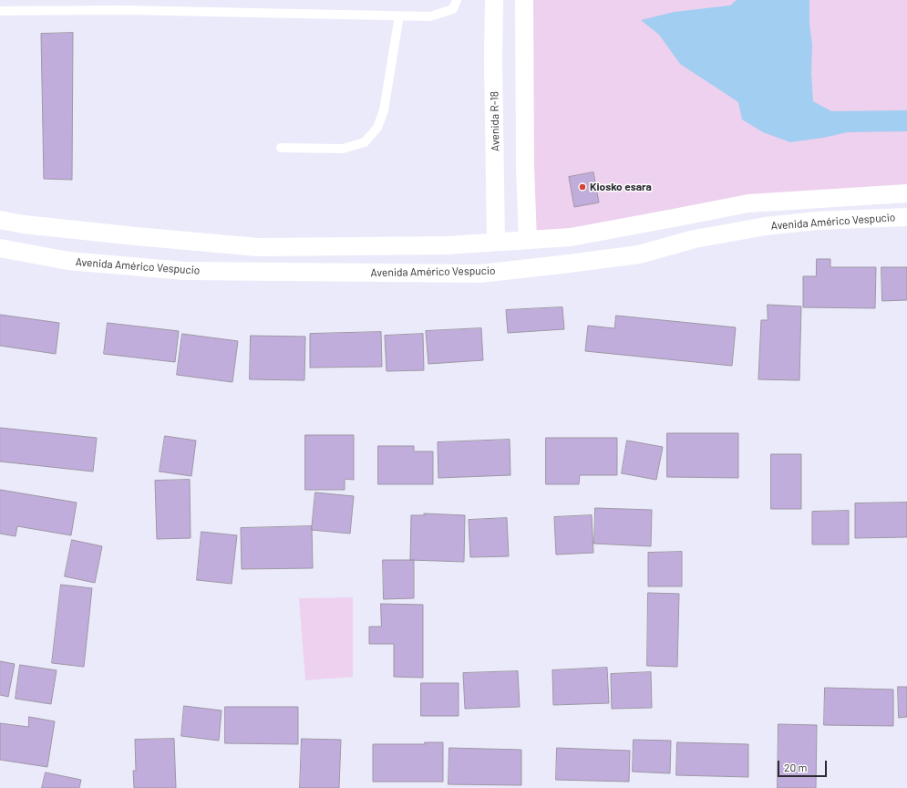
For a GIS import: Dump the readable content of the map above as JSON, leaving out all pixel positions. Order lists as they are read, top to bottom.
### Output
{
  "streets": {
    "street": ["Avenida R-18", "Avenida Américo Vespucio"]
  },
  "places": ["Kiosko esara"],
  "scale_bar": "20 m"
}
